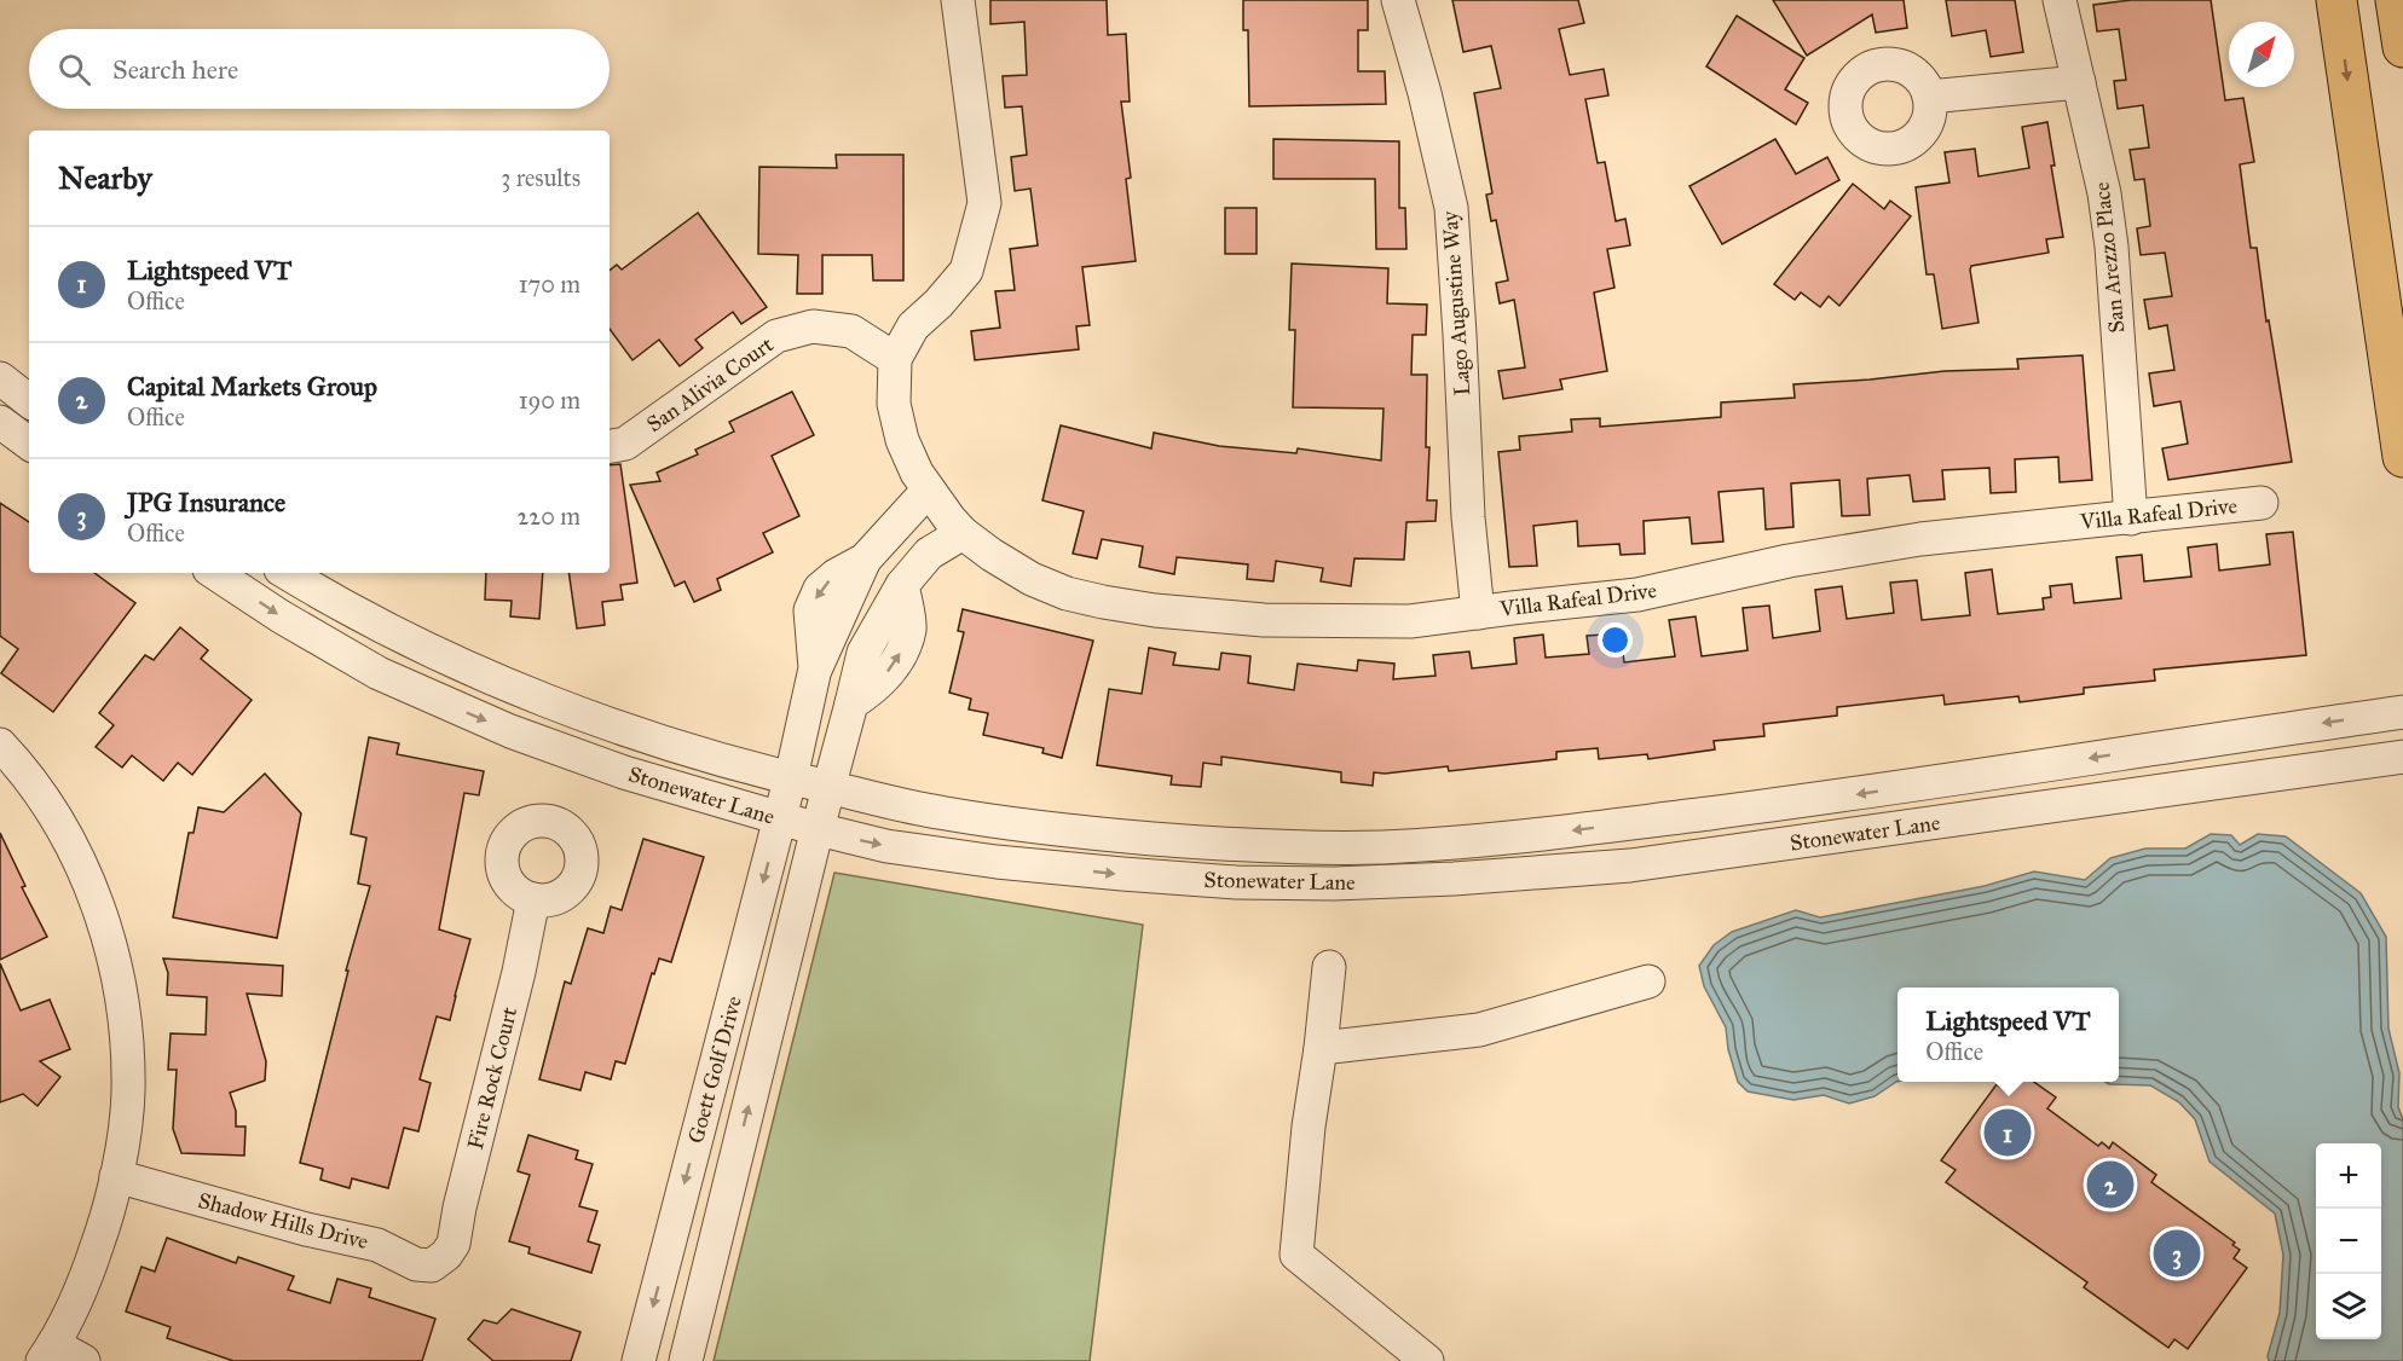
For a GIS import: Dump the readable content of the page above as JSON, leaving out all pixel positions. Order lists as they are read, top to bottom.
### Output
{
  "streets": {
    "street": [
      "San Arezzo Place",
      "Lago Augustine Way",
      "San Alivia Court",
      "Villa Rafeal Drive",
      "Stonewater Lane",
      "Goett Golf Drive",
      "Fire Rock Court",
      "Shadow Hills Drive"
    ]
  },
  "crossings": [
    ["San Arezzo Place", "Villa Rafeal Drive"],
    ["Lago Augustine Way", "Villa Rafeal Drive"],
    ["San Alivia Court", "Villa Rafeal Drive"],
    ["Villa Rafeal Drive", "Goett Golf Drive"],
    ["Stonewater Lane", "Goett Golf Drive"],
    ["Fire Rock Court", "Shadow Hills Drive"]
  ],
  "north": "top right",
  "page": {
    "search": "Search here",
    "heading": ["Nearby", "3 results"],
    "list": [
      {
        "mark": "1",
        "name": "Lightspeed VT",
        "note": "Office",
        "value": "170 m"
      },
      {
        "mark": "2",
        "name": "Capital Markets Group",
        "note": "Office",
        "value": "190 m"
      },
      {
        "mark": "3",
        "name": "JPG Insurance",
        "note": "Office",
        "value": "220 m"
      }
    ],
    "popup": ["Lightspeed VT", "Office"],
    "pins": ["1", "2", "3"],
    "map_buttons": ["+", "−"]
  }
}
